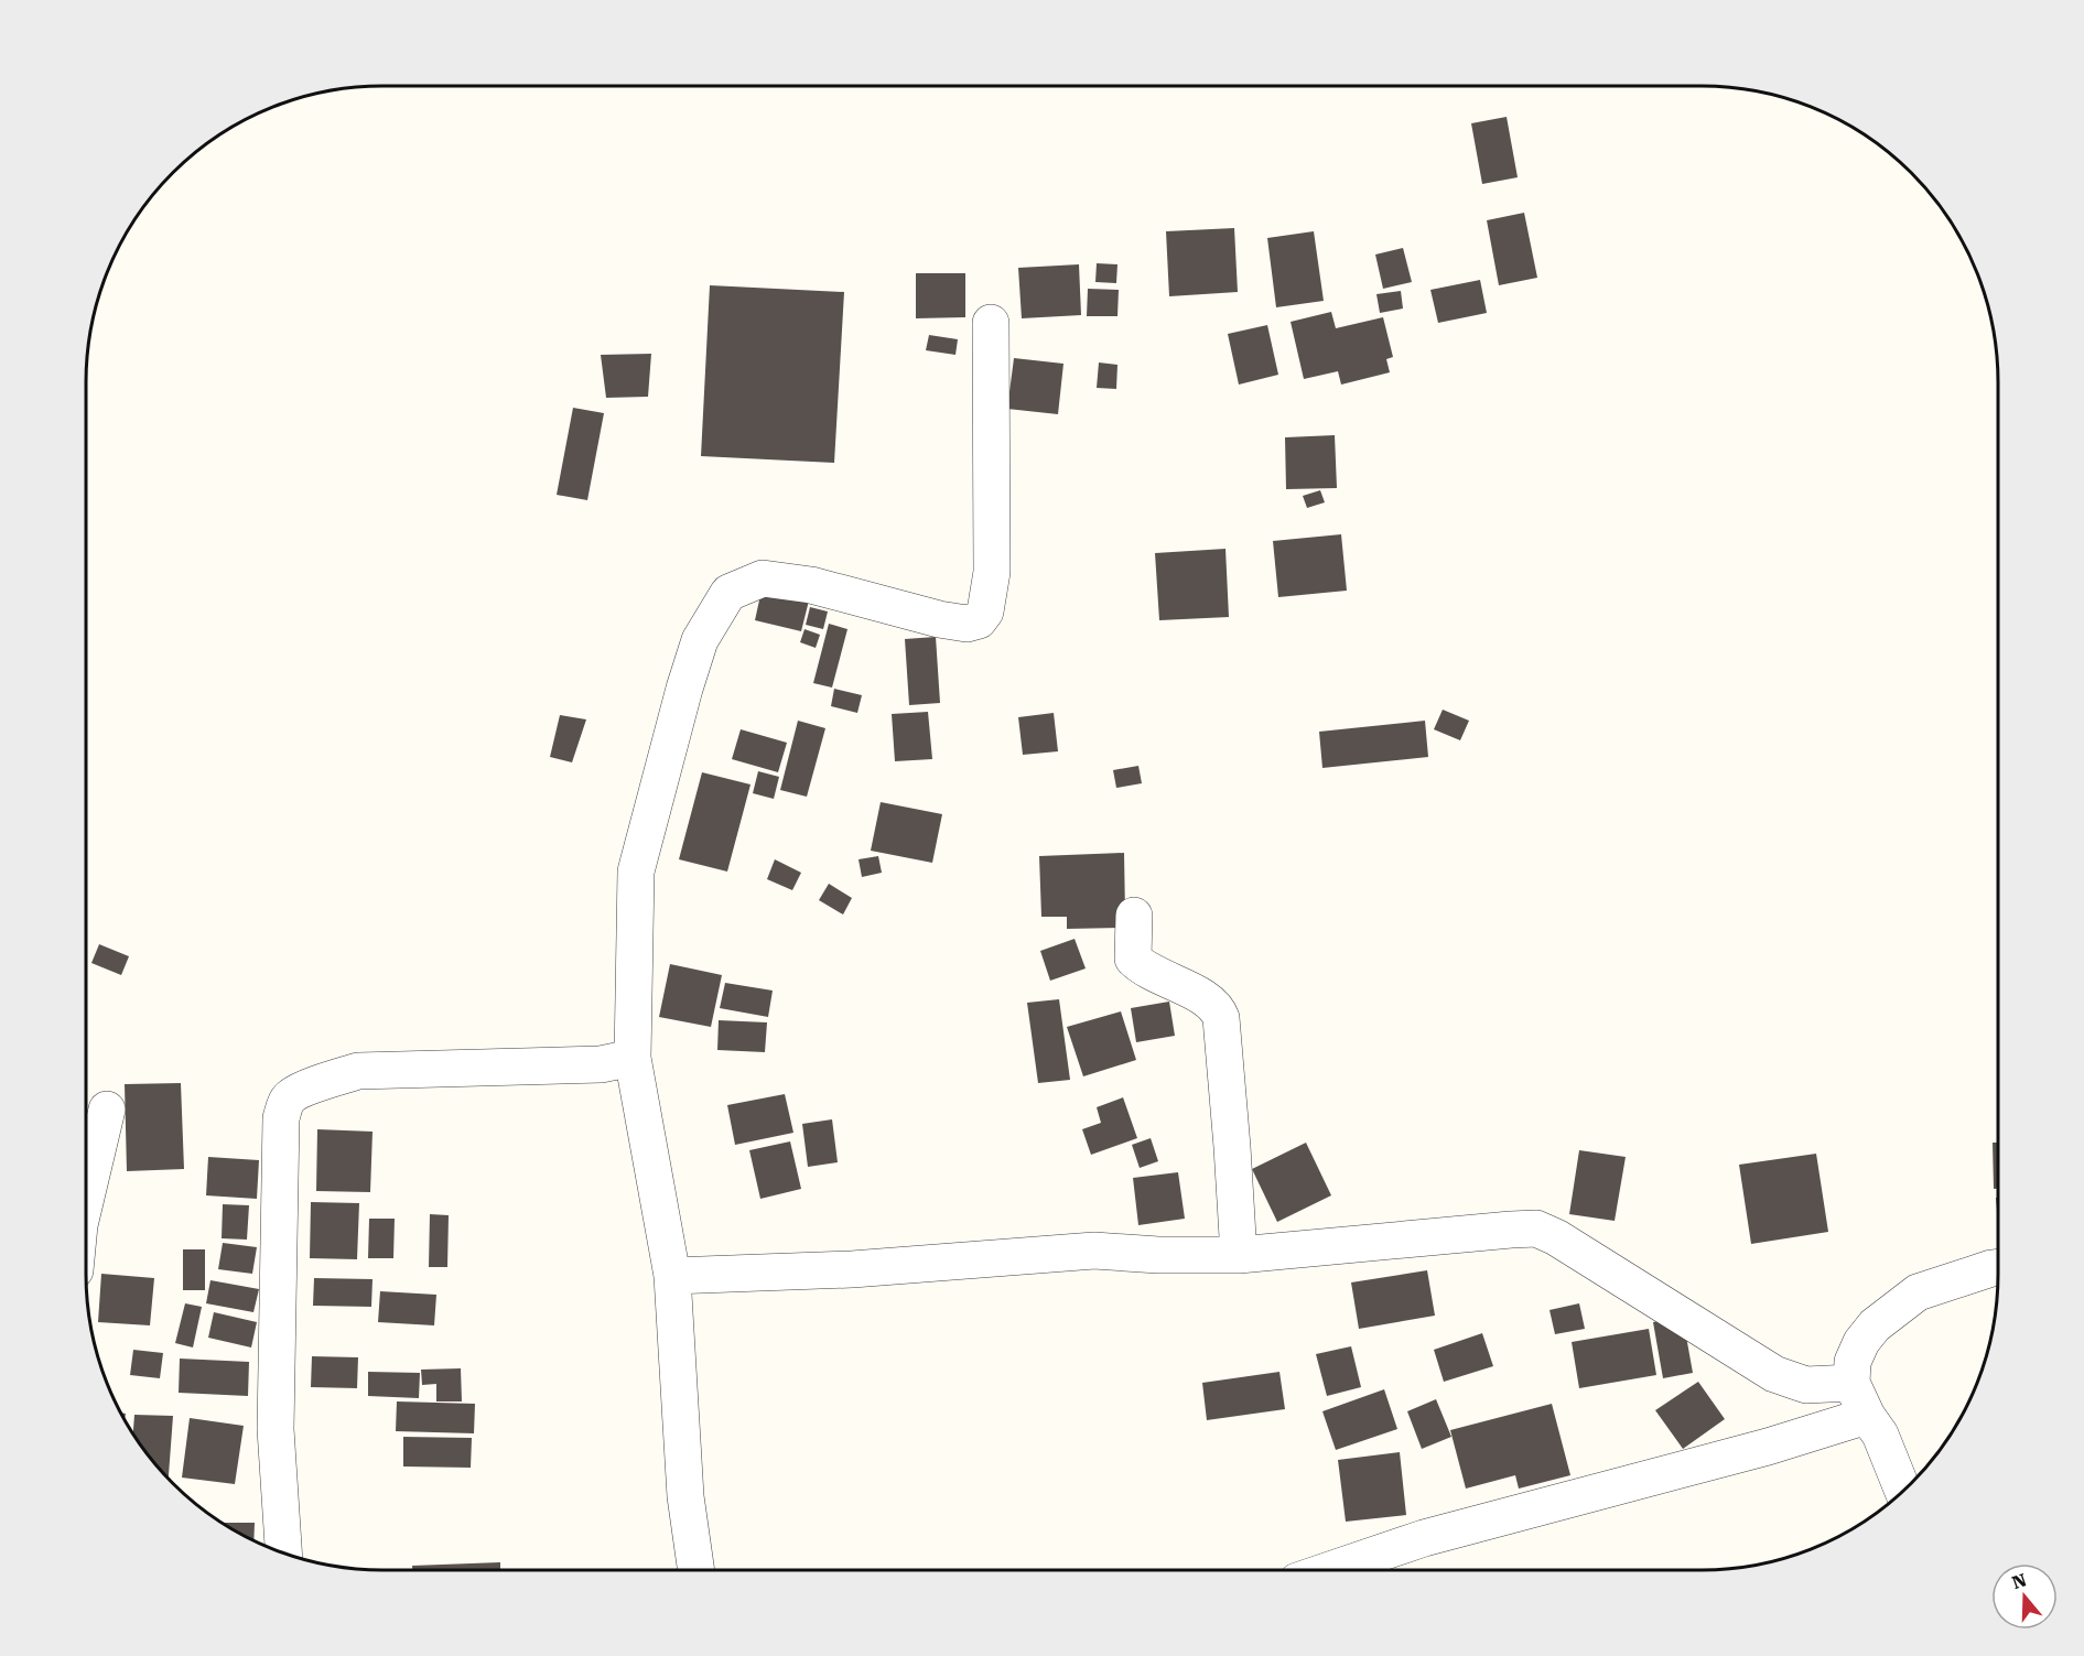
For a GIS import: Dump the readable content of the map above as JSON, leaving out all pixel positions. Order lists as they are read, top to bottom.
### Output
{
  "north": "top"
}
